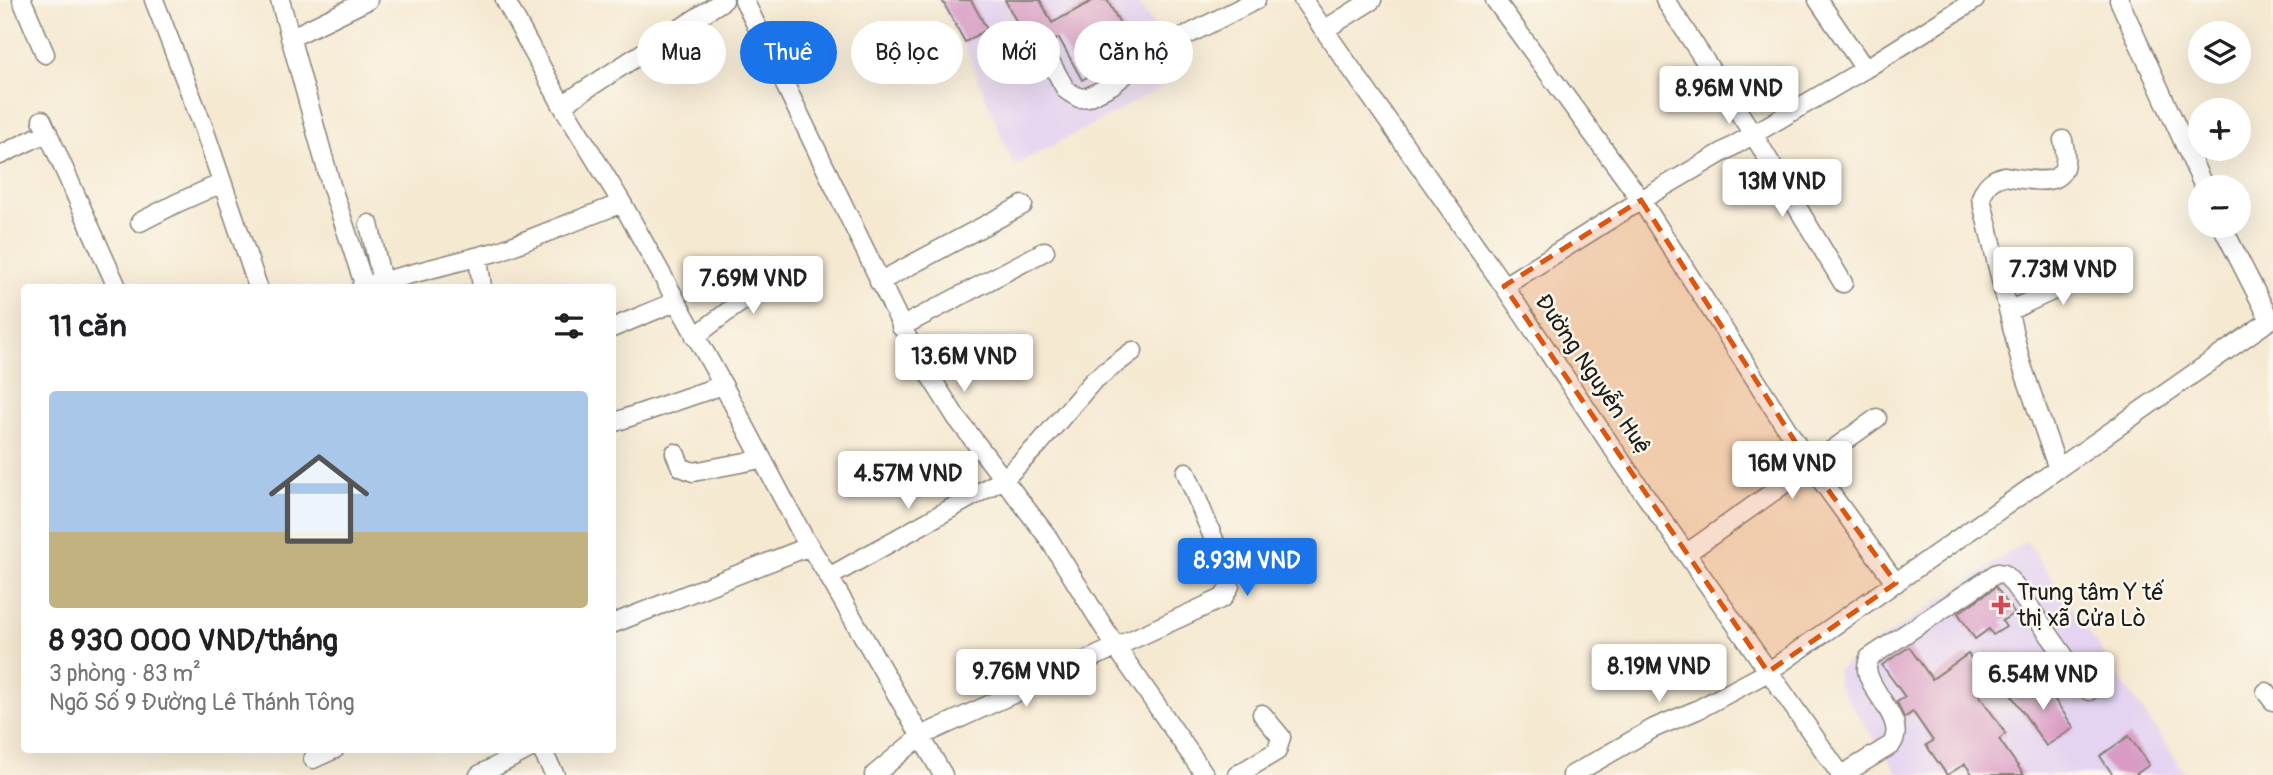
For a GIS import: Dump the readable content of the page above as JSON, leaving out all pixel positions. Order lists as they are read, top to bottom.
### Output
{
  "streets": {
    "street": ["Đường Nguyễn Huệ"]
  },
  "places": {
    "health": ["Trung tâm Y tế thị xã Cửa Lò"]
  },
  "page": {
    "map_buttons": ["+", "−"],
    "chip": [
      "Mua",
      "Thuê",
      "Bộ lọc",
      "Mới",
      "Căn hộ"
    ],
    "price": [
      "8.96M VND",
      "13M VND",
      "7.73M VND",
      "7.69M VND",
      "13.6M VND",
      "16M VND",
      "4.57M VND",
      "8.93M VND",
      "8.19M VND",
      "9.76M VND",
      "6.54M VND"
    ],
    "heading": "11 căn",
    "list": [
      {
        "name": "8 930 000 VND/tháng",
        "note": "3 phòng · 83 m² · Ngõ Số 9 Đường Lê Thánh Tông"
      }
    ]
  }
}
